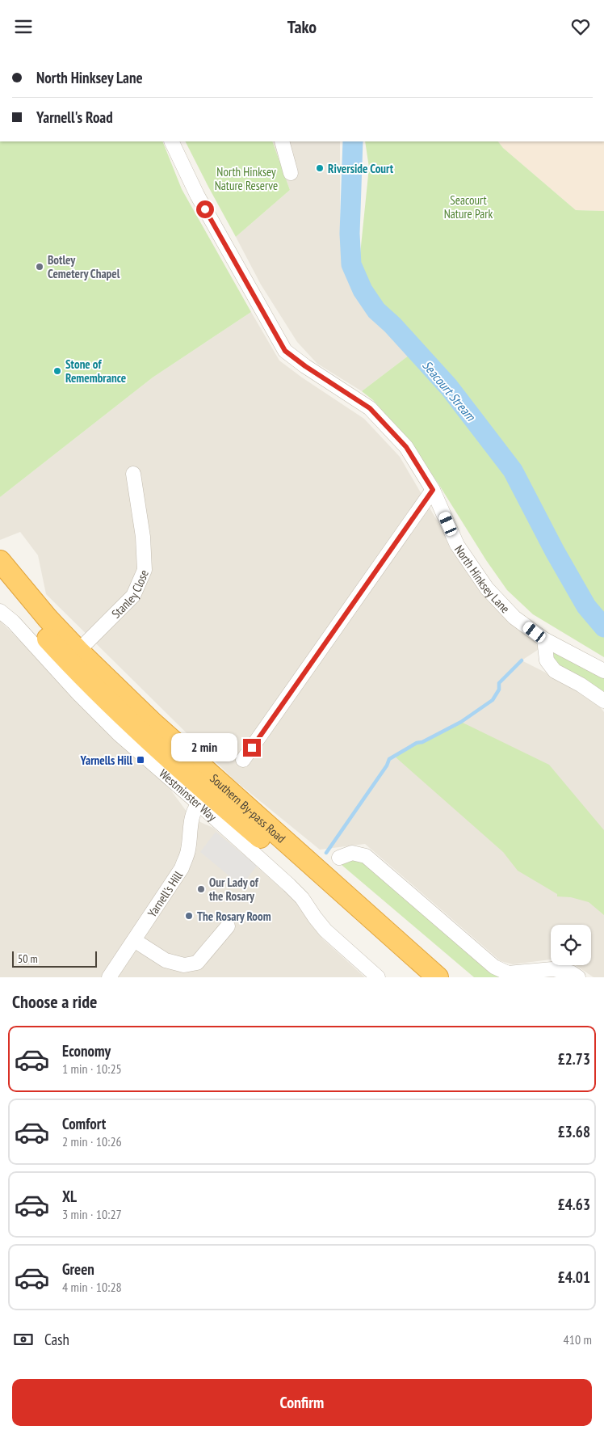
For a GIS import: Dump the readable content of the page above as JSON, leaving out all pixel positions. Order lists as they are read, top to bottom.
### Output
{
  "streets": {
    "highway": ["Southern By-pass Road"],
    "street": [
      "North Hinksey Lane",
      "Stanley Close",
      "Westminster Way",
      "Yarnell's Hill"
    ]
  },
  "crossings": [
    ["Stanley Close", "Southern By-pass Road"],
    ["Westminster Way", "Yarnell's Hill"]
  ],
  "water": ["Seacourt Stream"],
  "parks": ["North Hinksey Nature Reserve", "Seacourt Nature Park"],
  "places": {
    "other": [
      "Riverside Court",
      "Botley Cemetery Chapel",
      "Stone of Remembrance",
      "Our Lady of the Rosary",
      "The Rosary Room"
    ],
    "transit": ["Yarnells Hill"]
  },
  "scale_bar": "50 m",
  "page": {
    "header": "Tako",
    "banner": ["North Hinksey Lane", "Yarnell's Road"],
    "bubble": "2 min",
    "scale": "50 m",
    "heading": "Choose a ride",
    "list": [
      {
        "name": "Economy",
        "note": "1 min · 10:25",
        "value": "£2.73"
      },
      {
        "name": "Comfort",
        "note": "2 min · 10:26",
        "value": "£3.68"
      },
      {
        "name": "XL",
        "note": "3 min · 10:27",
        "value": "£4.63"
      },
      {
        "name": "Green",
        "note": "4 min · 10:28",
        "value": "£4.01"
      }
    ],
    "pay": ["Cash", "410 m"],
    "buttons": "Confirm"
  }
}
